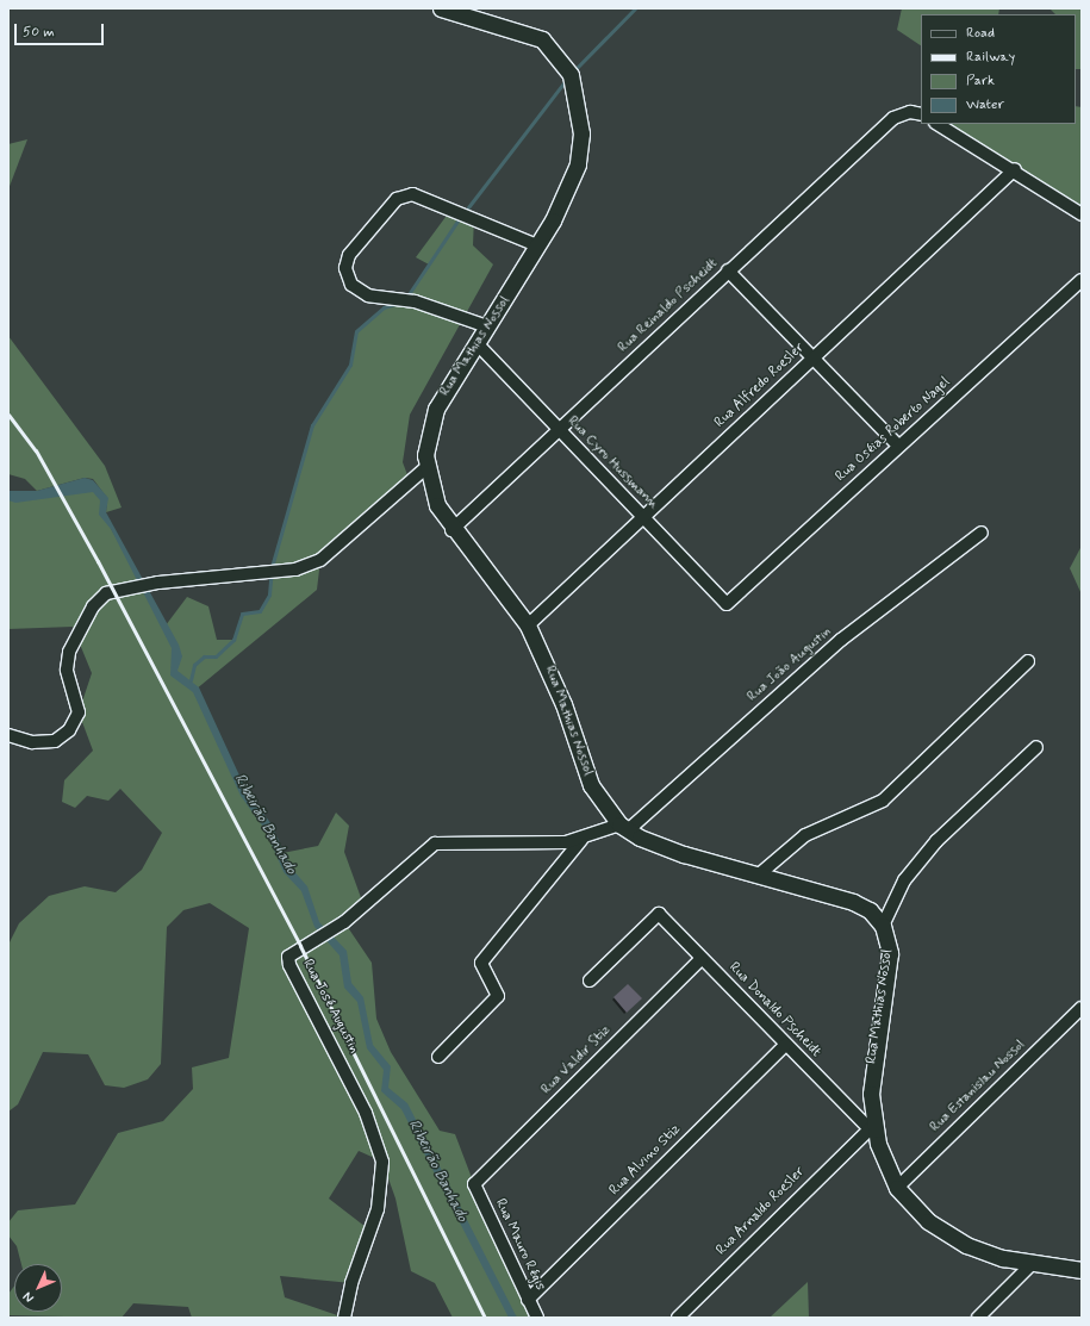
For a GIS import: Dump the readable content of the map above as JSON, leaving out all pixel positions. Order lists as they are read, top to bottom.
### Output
{
  "streets": {
    "street": [
      "Rua Reinaldo Pscheidt",
      "Rua Mathias Nossol",
      "Rua Alfredo Roesler",
      "Rua Oséias Roberto Nagel",
      "Rua Cyro Hussmann",
      "Rua João Augustin",
      "Rua José Augustin",
      "Rua Donaldo Pscheidt",
      "Rua Valdir Stiz",
      "Rua Estanislau Nossol",
      "Rua Alvino Stiz",
      "Rua Arnaldo Roesler",
      "Rua Mauro Régis"
    ]
  },
  "crossings": [
    ["Rua Reinaldo Pscheidt", "Rua Mathias Nossol"],
    ["Rua Reinaldo Pscheidt", "Rua Cyro Hussmann"],
    ["Rua Mathias Nossol", "Rua Alfredo Roesler"],
    ["Rua Mathias Nossol", "Rua Cyro Hussmann"],
    ["Rua Mathias Nossol", "Rua João Augustin"],
    ["Rua Mathias Nossol", "Rua José Augustin"],
    ["Rua Mathias Nossol", "Rua Donaldo Pscheidt"],
    ["Rua Mathias Nossol", "Rua Estanislau Nossol"],
    ["Rua Mathias Nossol", "Rua Arnaldo Roesler"],
    ["Rua Alfredo Roesler", "Rua Cyro Hussmann"],
    ["Rua Oséias Roberto Nagel", "Rua Cyro Hussmann"],
    ["Rua João Augustin", "Rua José Augustin"],
    ["Rua Donaldo Pscheidt", "Rua Valdir Stiz"],
    ["Rua Donaldo Pscheidt", "Rua Alvino Stiz"],
    ["Rua Donaldo Pscheidt", "Rua Arnaldo Roesler"],
    ["Rua Valdir Stiz", "Rua Mauro Régis"],
    ["Rua Alvino Stiz", "Rua Mauro Régis"]
  ],
  "water": ["Ribeirão Banhado"],
  "legend": [
    "Road",
    "Railway",
    "Park",
    "Water"
  ],
  "scale_bar": "50 m",
  "north": "bottom left"
}
